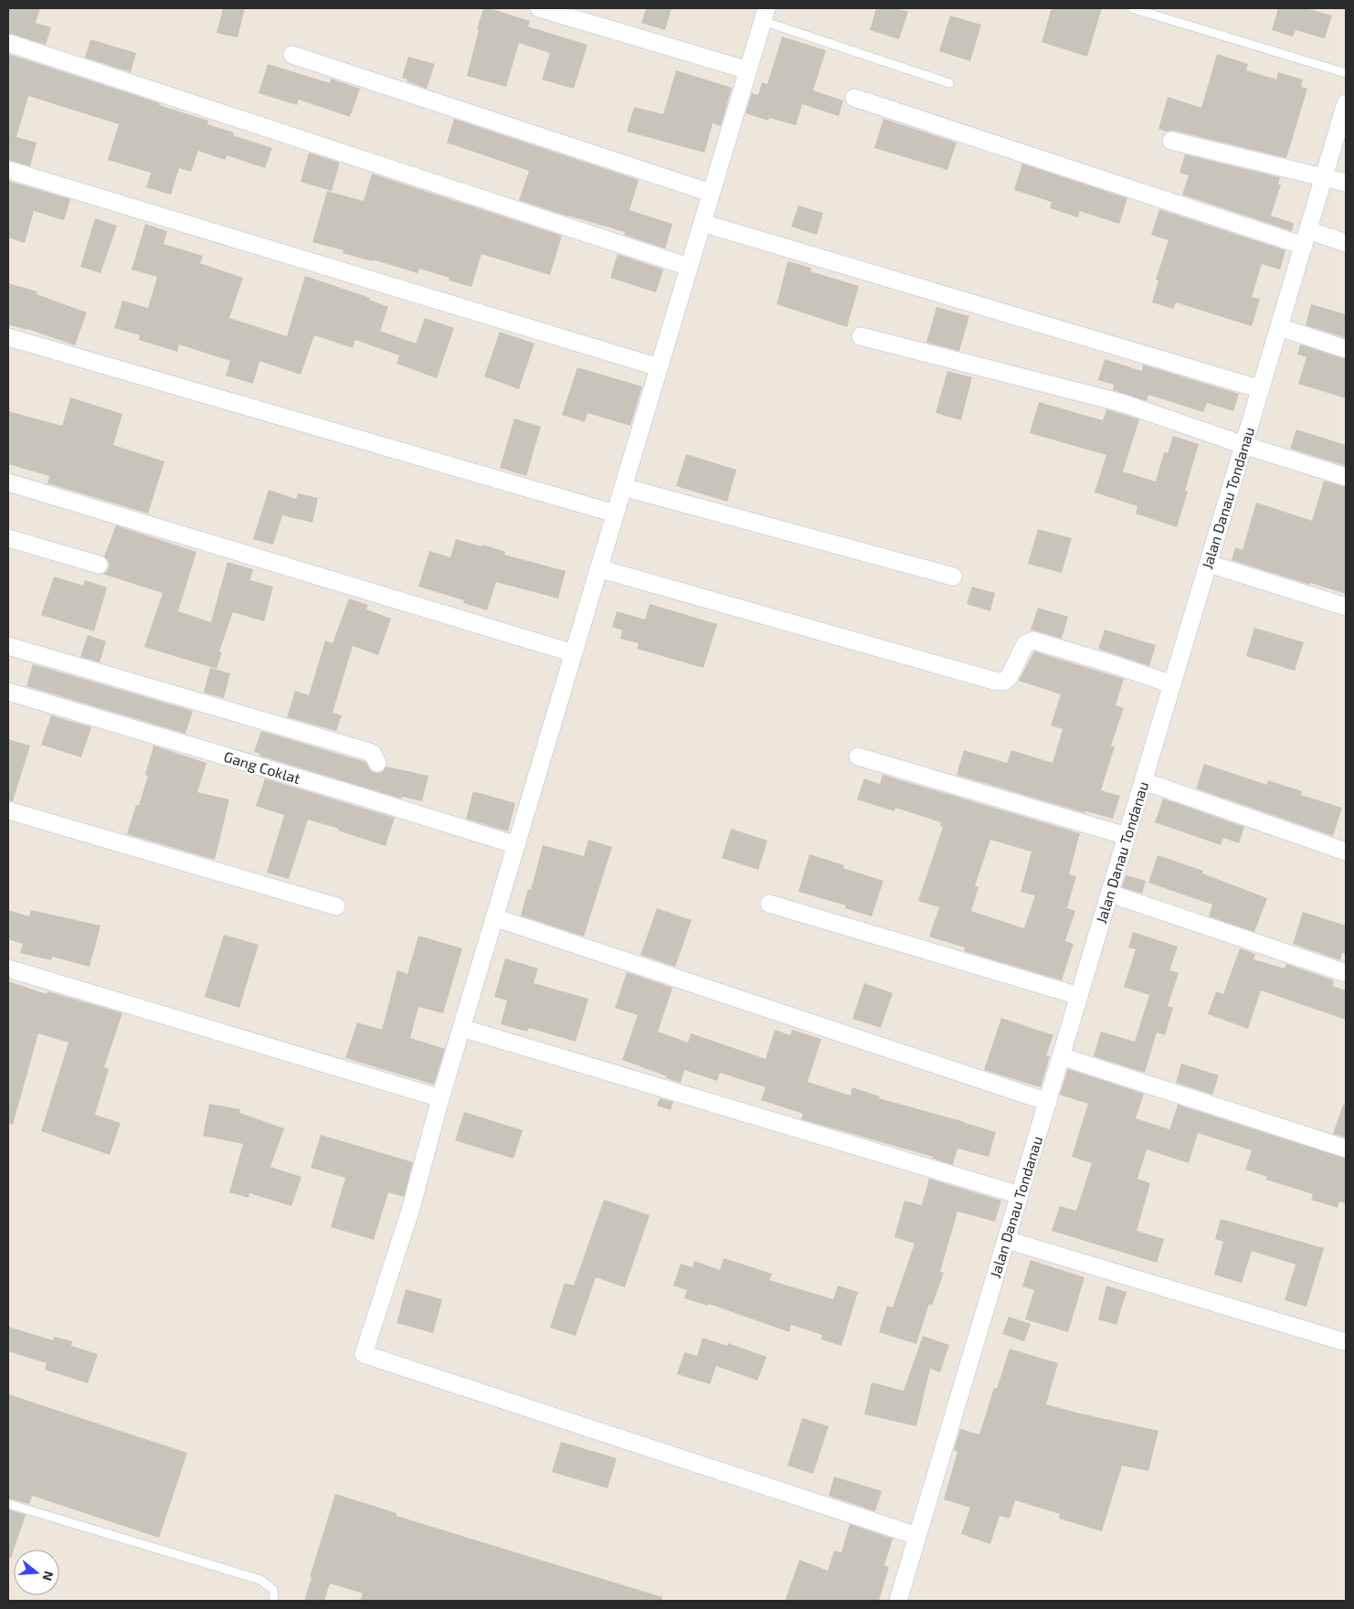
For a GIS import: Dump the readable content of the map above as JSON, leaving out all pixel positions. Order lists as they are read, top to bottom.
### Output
{
  "streets": {
    "street": ["Jalan Danau Tondanau", "Gang Coklat"]
  },
  "north": "right"
}
